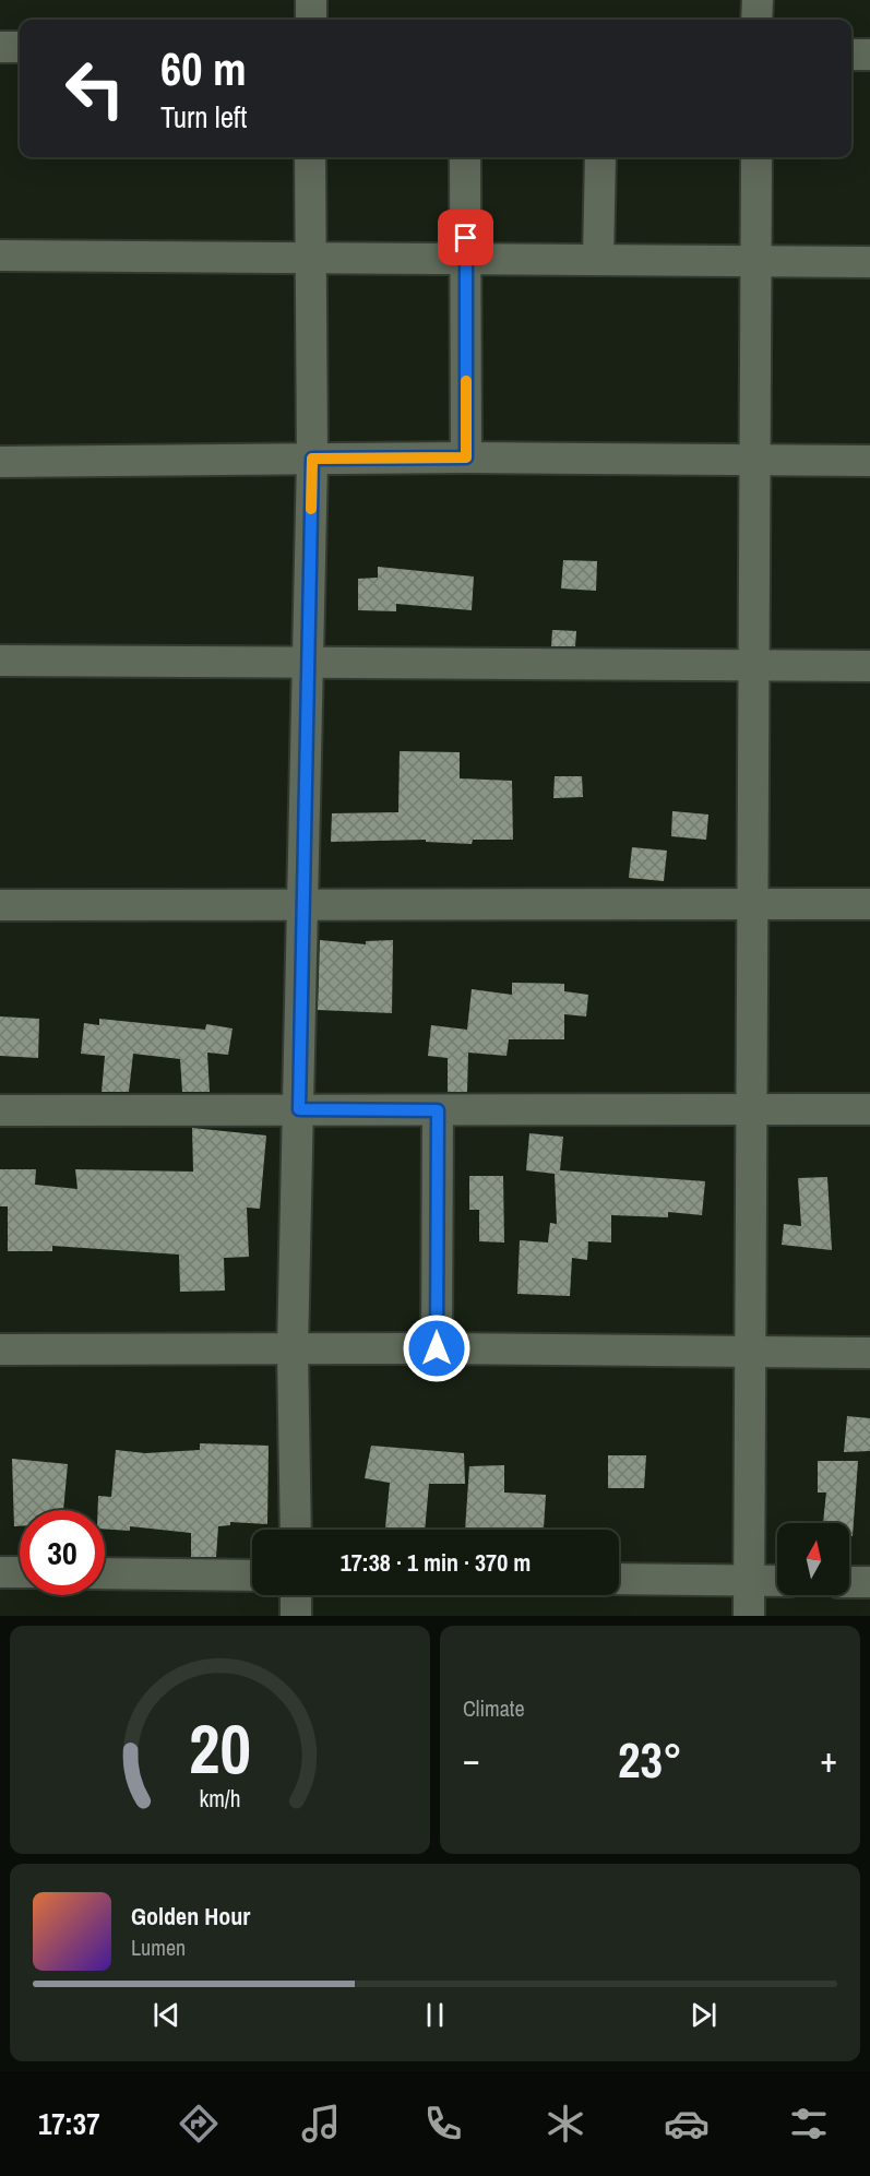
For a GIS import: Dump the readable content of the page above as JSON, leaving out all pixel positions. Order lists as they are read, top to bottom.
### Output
{
  "north": "top",
  "page": {
    "turn": ["60 m", "Turn left"],
    "limit": "30",
    "trip": "17:38 · 1 min · 370 m",
    "tile": "Climate",
    "heat": ["−", "23°", "+"],
    "song": ["Golden Hour", "Lumen"],
    "tabs": "17:37",
    "gauge": ["20", "km/h"]
  }
}
